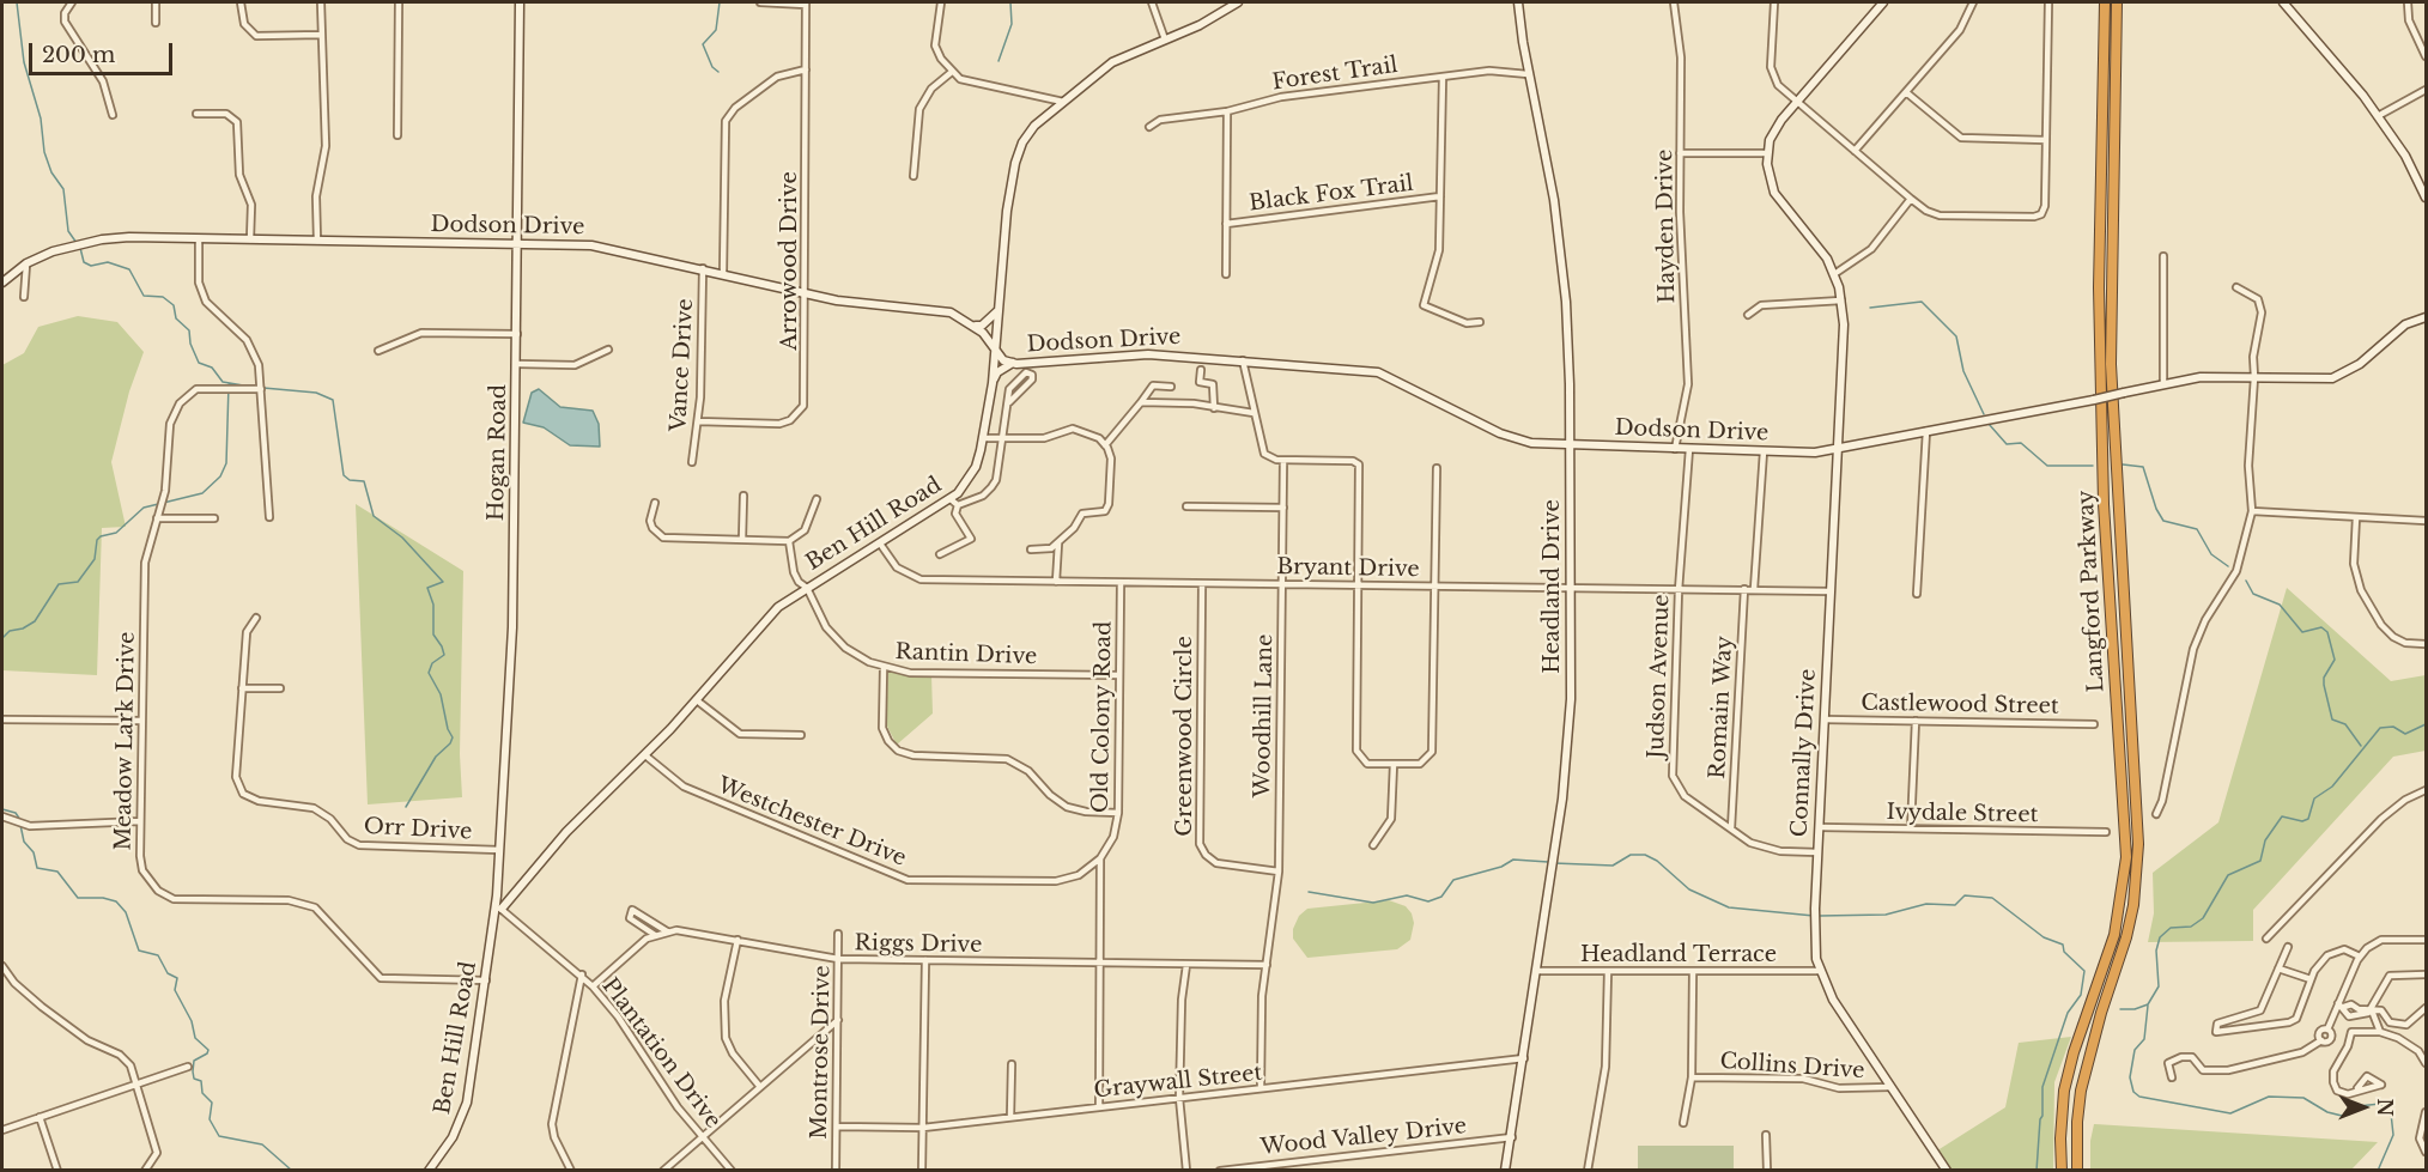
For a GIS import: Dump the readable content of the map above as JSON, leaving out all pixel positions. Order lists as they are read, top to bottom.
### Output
{
  "streets": {
    "highway": ["Langford Parkway"],
    "street": [
      "Forest Trail",
      "Black Fox Trail",
      "Dodson Drive",
      "Hayden Drive",
      "Arrowood Drive",
      "Vance Drive",
      "Hogan Road",
      "Ben Hill Road",
      "Bryant Drive",
      "Headland Drive",
      "Rantin Drive",
      "Judson Avenue",
      "Castlewood Street",
      "Romain Way",
      "Woodhill Lane",
      "Old Colony Road",
      "Greenwood Circle",
      "Meadow Lark Drive",
      "Connally Drive",
      "Ivydale Street",
      "Westchester Drive",
      "Orr Drive",
      "Riggs Drive",
      "Headland Terrace",
      "Montrose Drive",
      "Plantation Drive",
      "Collins Drive",
      "Graywall Street",
      "Wood Valley Drive"
    ]
  },
  "crossings": [
    ["Forest Trail", "Headland Drive"],
    ["Dodson Drive", "Hayden Drive"],
    ["Dodson Drive", "Arrowood Drive"],
    ["Dodson Drive", "Vance Drive"],
    ["Dodson Drive", "Hogan Road"],
    ["Dodson Drive", "Ben Hill Road"],
    ["Dodson Drive", "Headland Drive"],
    ["Dodson Drive", "Judson Avenue"],
    ["Dodson Drive", "Connally Drive"],
    ["Arrowood Drive", "Vance Drive"],
    ["Hogan Road", "Ben Hill Road"],
    ["Hogan Road", "Orr Drive"],
    ["Hogan Road", "Plantation Drive"],
    ["Ben Hill Road", "Bryant Drive"],
    ["Ben Hill Road", "Rantin Drive"],
    ["Ben Hill Road", "Meadow Lark Drive"],
    ["Ben Hill Road", "Westchester Drive"],
    ["Ben Hill Road", "Plantation Drive"],
    ["Bryant Drive", "Headland Drive"],
    ["Bryant Drive", "Judson Avenue"],
    ["Bryant Drive", "Romain Way"],
    ["Bryant Drive", "Woodhill Lane"],
    ["Bryant Drive", "Old Colony Road"],
    ["Bryant Drive", "Greenwood Circle"],
    ["Bryant Drive", "Connally Drive"],
    ["Headland Drive", "Headland Terrace"],
    ["Headland Drive", "Graywall Street"],
    ["Headland Drive", "Wood Valley Drive"],
    ["Rantin Drive", "Old Colony Road"],
    ["Judson Avenue", "Romain Way"],
    ["Judson Avenue", "Connally Drive"],
    ["Castlewood Street", "Connally Drive"],
    ["Woodhill Lane", "Greenwood Circle"],
    ["Woodhill Lane", "Riggs Drive"],
    ["Woodhill Lane", "Graywall Street"],
    ["Old Colony Road", "Westchester Drive"],
    ["Old Colony Road", "Riggs Drive"],
    ["Old Colony Road", "Graywall Street"],
    ["Connally Drive", "Ivydale Street"],
    ["Connally Drive", "Headland Terrace"],
    ["Connally Drive", "Collins Drive"],
    ["Riggs Drive", "Montrose Drive"],
    ["Riggs Drive", "Plantation Drive"],
    ["Montrose Drive", "Graywall Street"]
  ],
  "scale_bar": "200 m",
  "north": "right"
}
